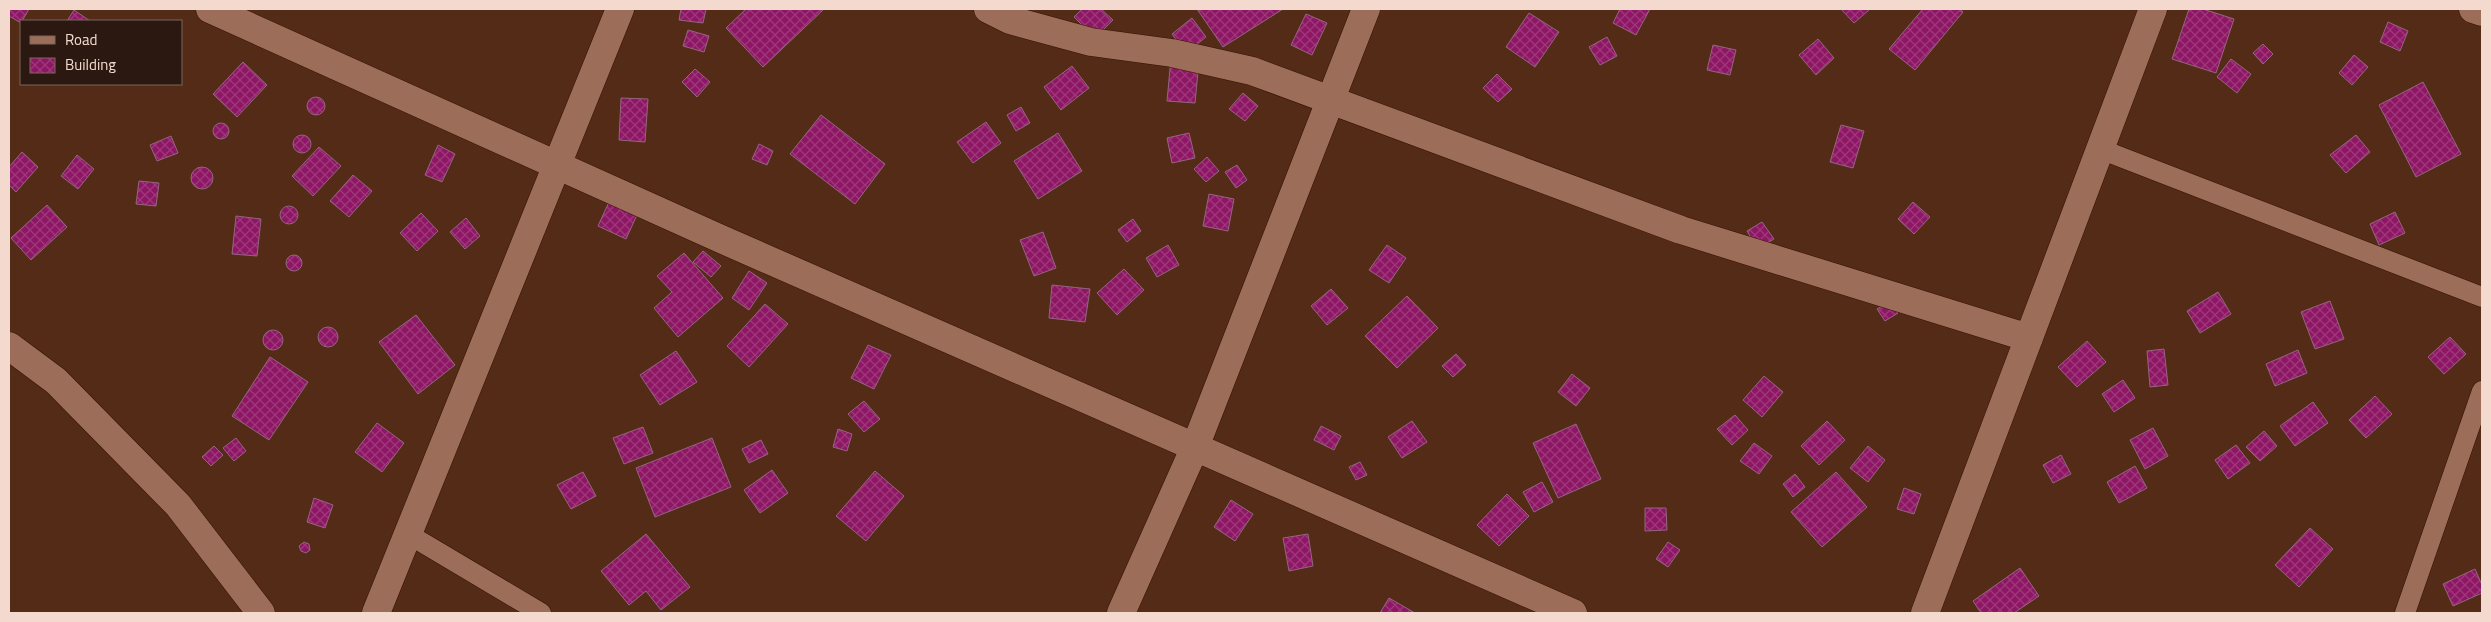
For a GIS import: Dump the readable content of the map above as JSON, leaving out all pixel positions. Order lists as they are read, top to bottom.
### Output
{
  "legend": ["Road", "Building"]
}
